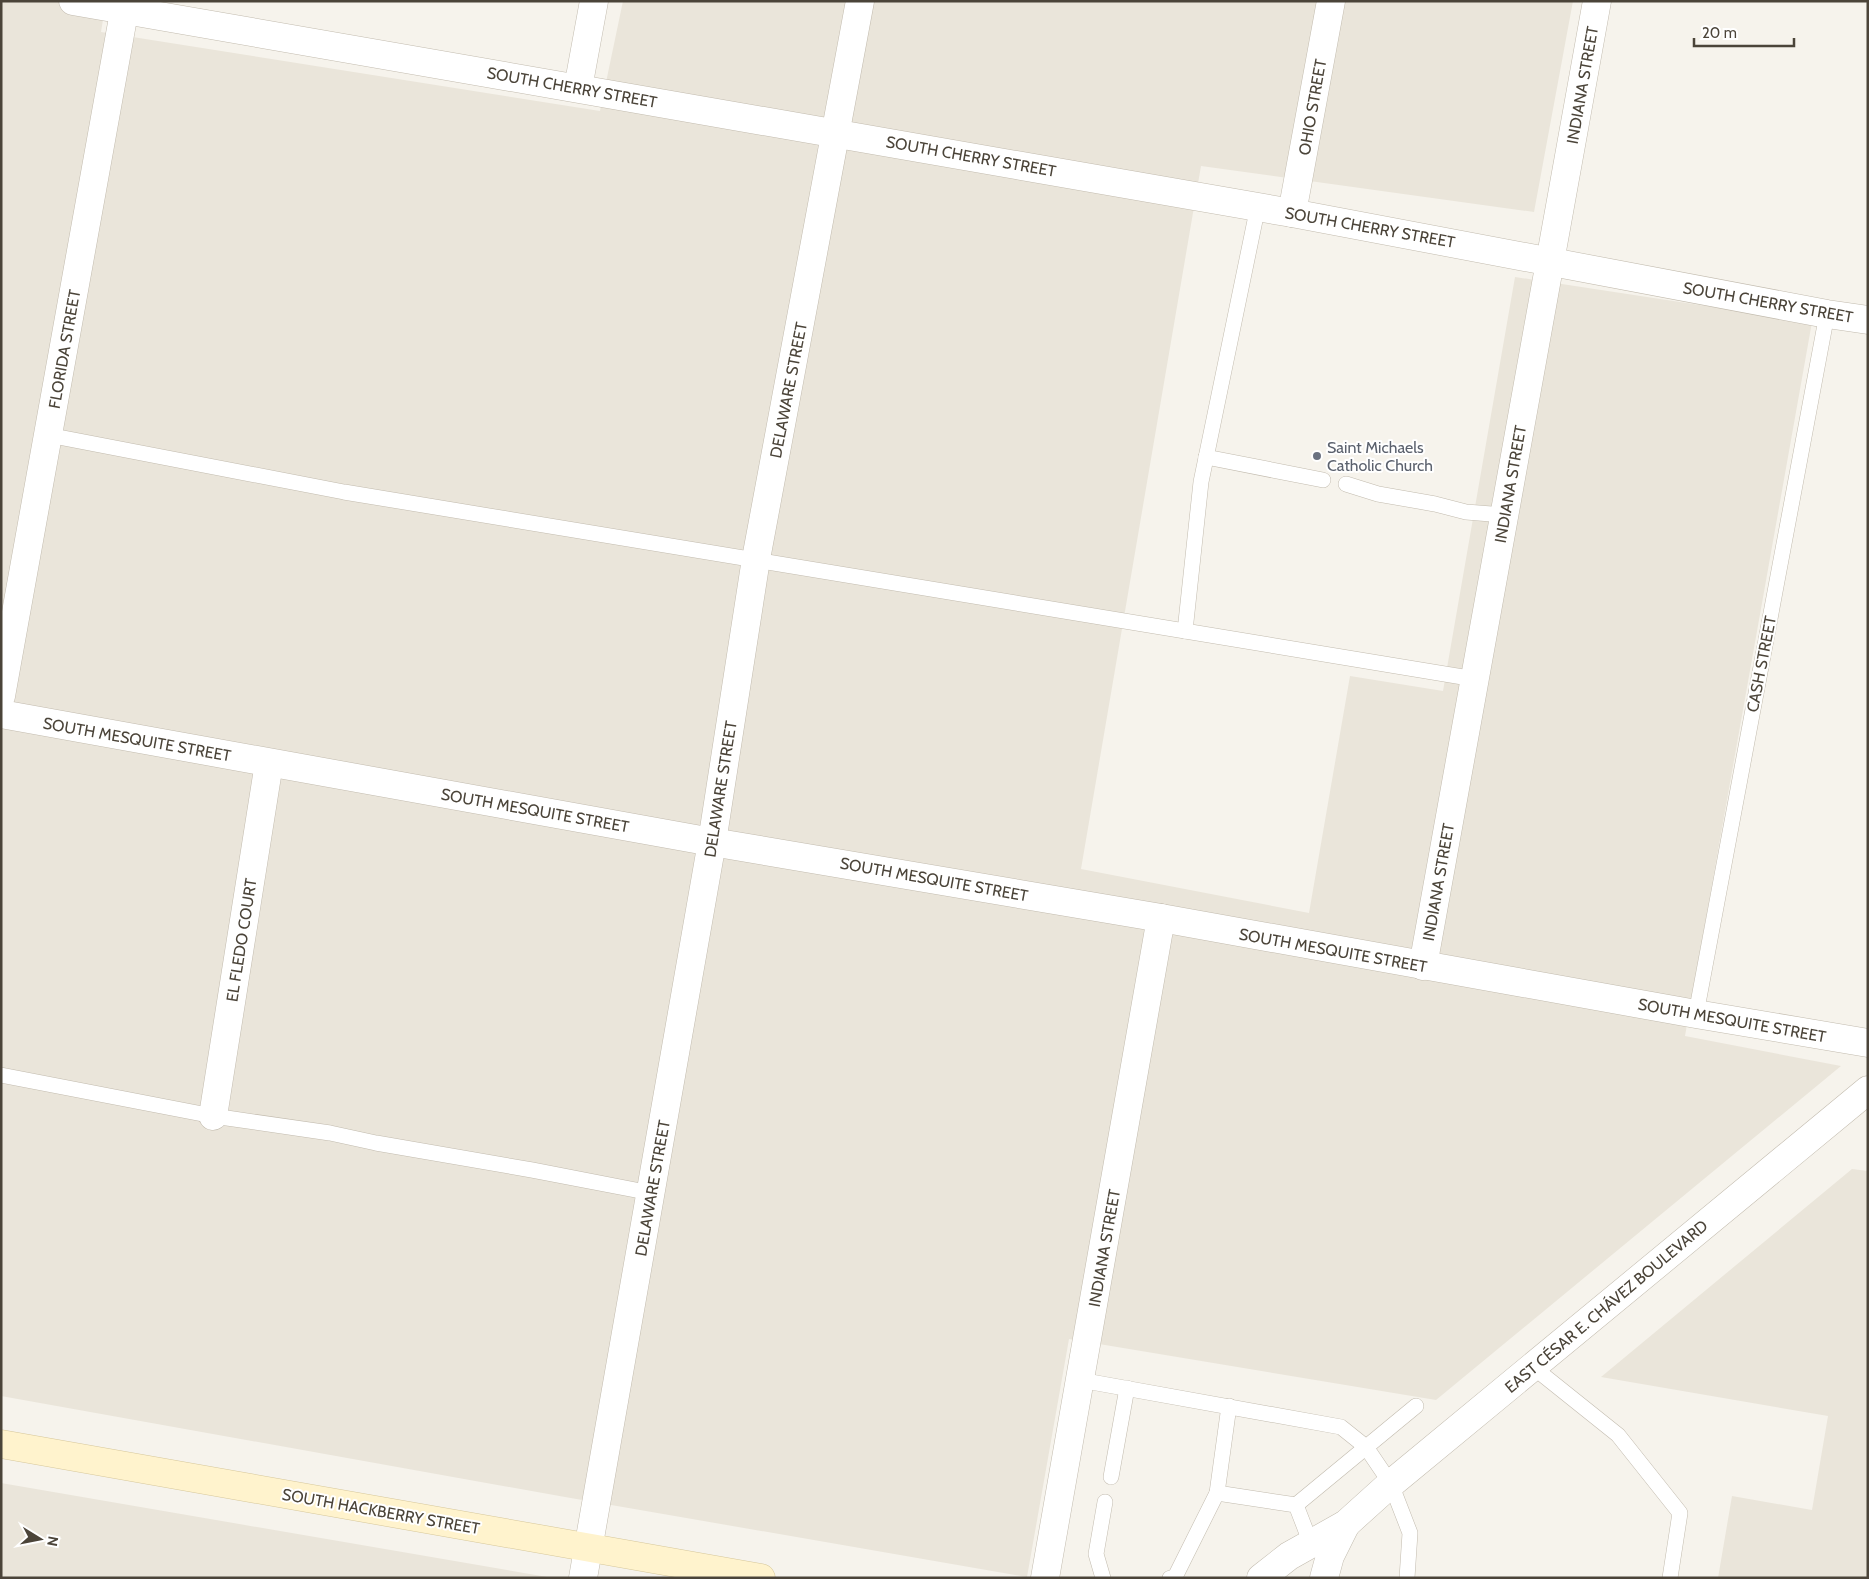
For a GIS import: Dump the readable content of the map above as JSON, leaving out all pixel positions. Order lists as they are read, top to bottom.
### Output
{
  "streets": {
    "main road": ["SOUTH HACKBERRY STREET"],
    "street": [
      "INDIANA STREET",
      "SOUTH CHERRY STREET",
      "OHIO STREET",
      "FLORIDA STREET",
      "DELAWARE STREET",
      "SOUTH MESQUITE STREET",
      "EL FLEDO COURT",
      "EAST CÉSAR E. CHÁVEZ BOULEVARD"
    ],
    "lane": ["CASH STREET"]
  },
  "crossings": [
    ["INDIANA STREET", "SOUTH CHERRY STREET"],
    ["INDIANA STREET", "SOUTH MESQUITE STREET"],
    ["SOUTH CHERRY STREET", "OHIO STREET"],
    ["SOUTH CHERRY STREET", "FLORIDA STREET"],
    ["SOUTH CHERRY STREET", "DELAWARE STREET"],
    ["SOUTH CHERRY STREET", "CASH STREET"],
    ["DELAWARE STREET", "SOUTH MESQUITE STREET"],
    ["DELAWARE STREET", "SOUTH HACKBERRY STREET"],
    ["CASH STREET", "SOUTH MESQUITE STREET"],
    ["SOUTH MESQUITE STREET", "EL FLEDO COURT"]
  ],
  "places": ["Saint Michaels Catholic Church"],
  "scale_bar": "20 m",
  "north": "right"
}
